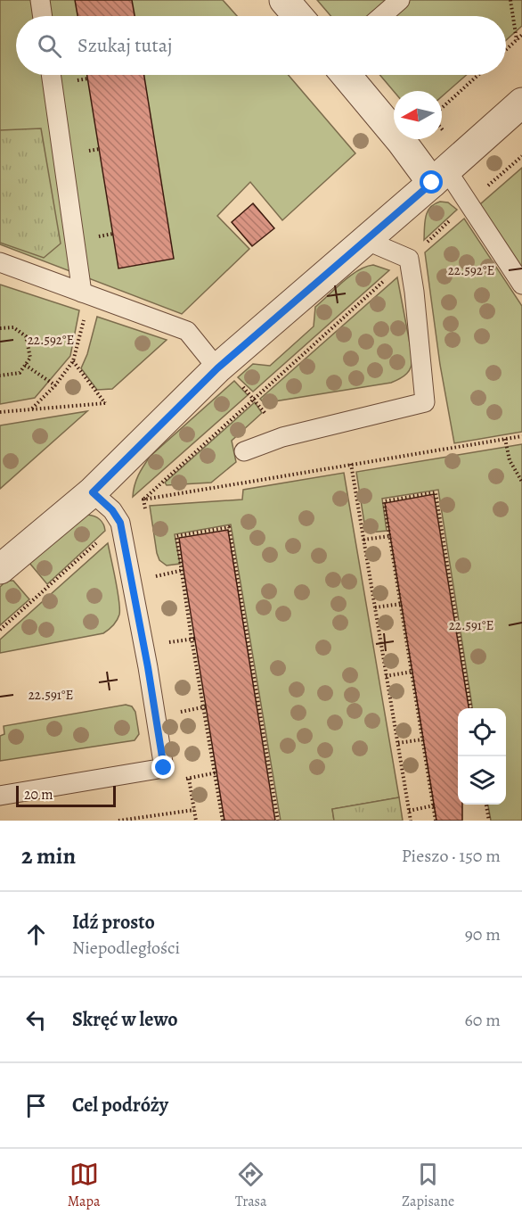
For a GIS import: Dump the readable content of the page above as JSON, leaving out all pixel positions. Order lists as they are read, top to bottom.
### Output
{
  "scale_bar": "20 m",
  "north": "left",
  "page": {
    "search": "Szukaj tutaj",
    "scale": "20 m",
    "heading": ["2 min", "Pieszo · 150 m"],
    "list": [
      ["Idź prosto", "Niepodległości", "90 m"],
      ["Skręć w lewo", "60 m"],
      "Cel podróży"
    ],
    "nav": ["Mapa", "Trasa", "Zapisane"]
  },
  "coordinates": ["22.592°E", "22.591°E"]
}
